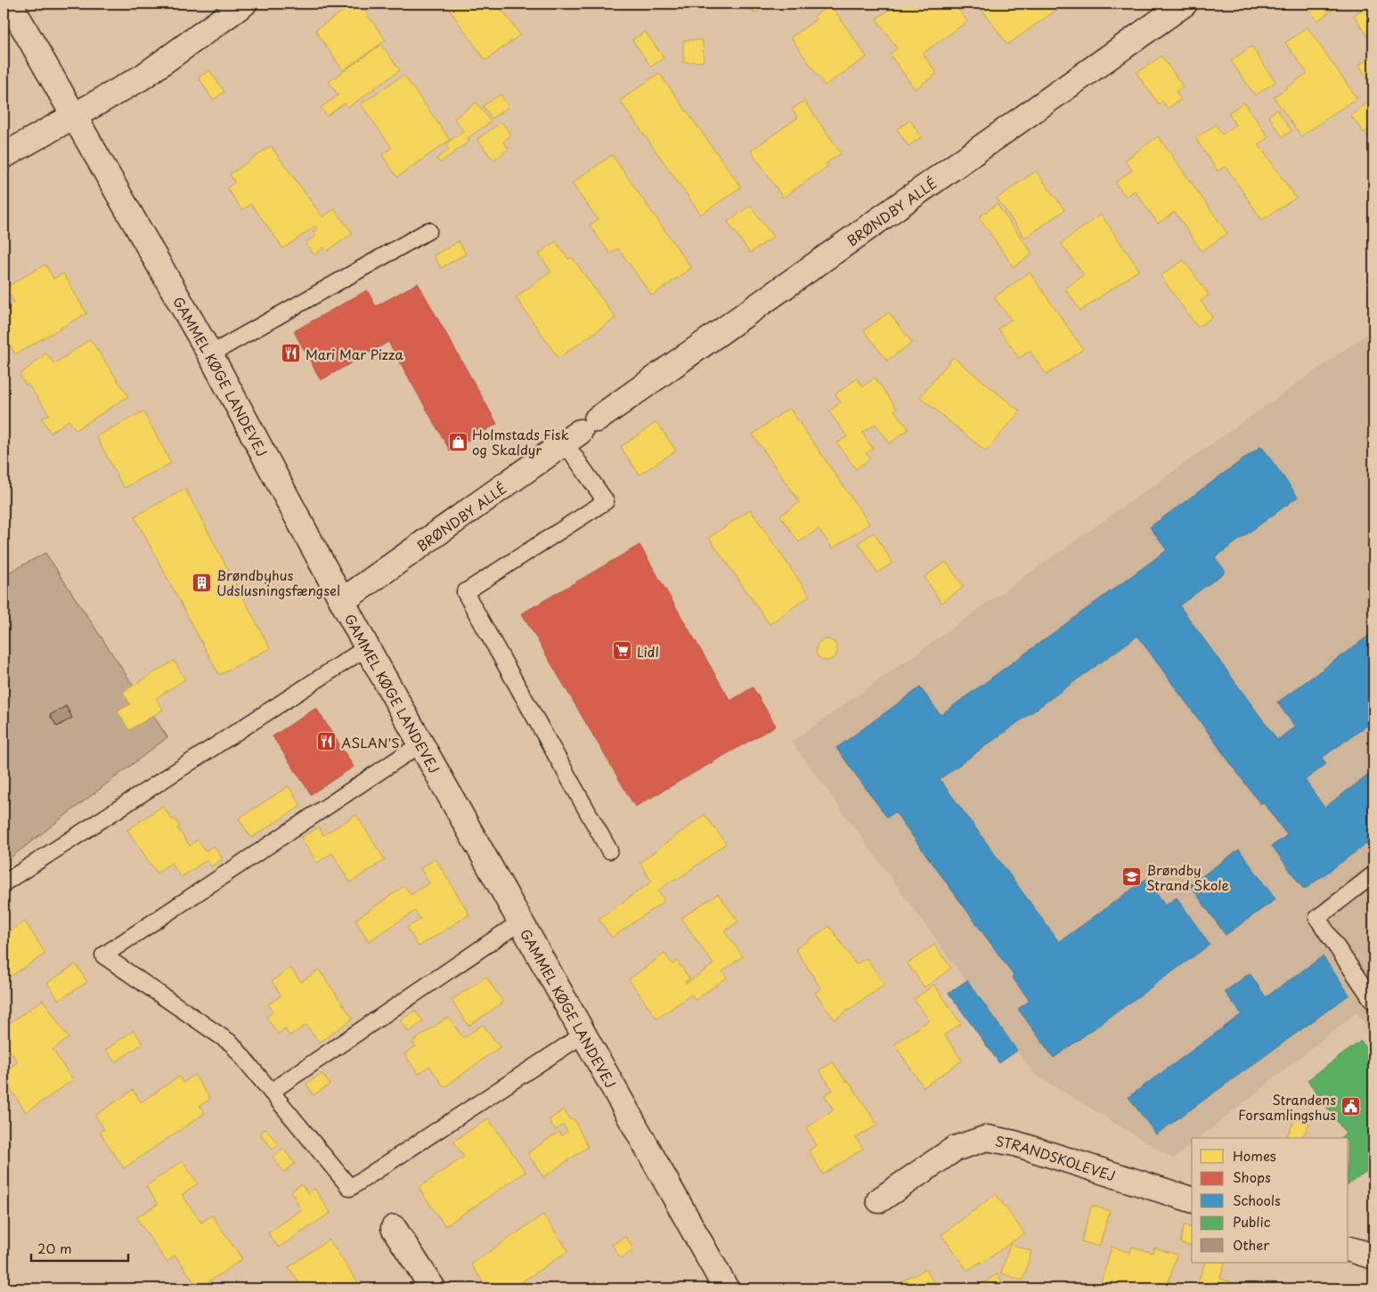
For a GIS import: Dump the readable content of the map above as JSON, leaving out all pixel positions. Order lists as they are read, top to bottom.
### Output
{
  "streets": {
    "street": ["BRØNDBY ALLÉ", "GAMMEL KØGE LANDEVEJ", "STRANDSKOLEVEJ"]
  },
  "crossings": [
    ["BRØNDBY ALLÉ", "GAMMEL KØGE LANDEVEJ"]
  ],
  "places": {
    "restaurant": ["Mari Mar Pizza", "ASLAN'S"],
    "shop": ["Holmstads Fisk og Skaldyr"],
    "building": ["Brøndbyhus Udslusningsfængsel"],
    "supermarket": ["Lidl"],
    "school or university": ["Brøndby Strand Skole"],
    "public building": ["Strandens Forsamlingshus"]
  },
  "legend": [
    "Homes",
    "Shops",
    "Schools",
    "Public",
    "Other"
  ],
  "scale_bar": "20 m"
}
